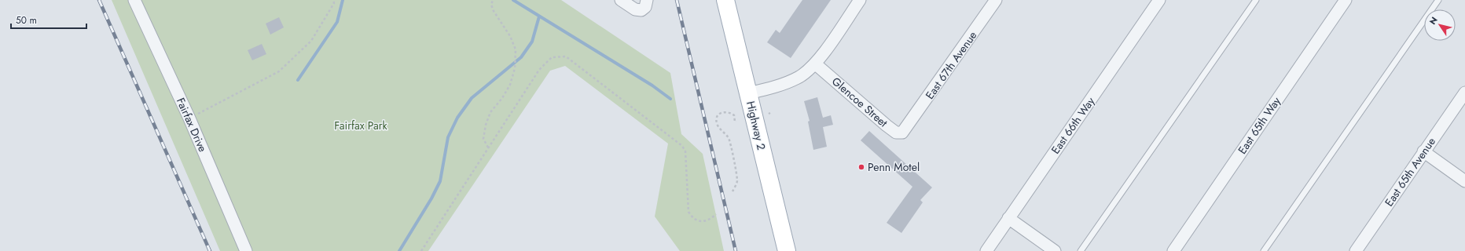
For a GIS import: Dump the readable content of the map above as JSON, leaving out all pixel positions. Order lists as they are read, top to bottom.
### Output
{
  "streets": {
    "main road": ["Highway 2"],
    "street": [
      "East 67th Avenue",
      "Glencoe Street",
      "Fairfax Drive",
      "East 66th Way",
      "East 65th Way",
      "East 65th Avenue"
    ]
  },
  "crossings": [
    ["East 67th Avenue", "Glencoe Street"]
  ],
  "parks": ["Fairfax Park"],
  "places": ["Penn Motel"],
  "scale_bar": "50 m",
  "north": "top left"
}
